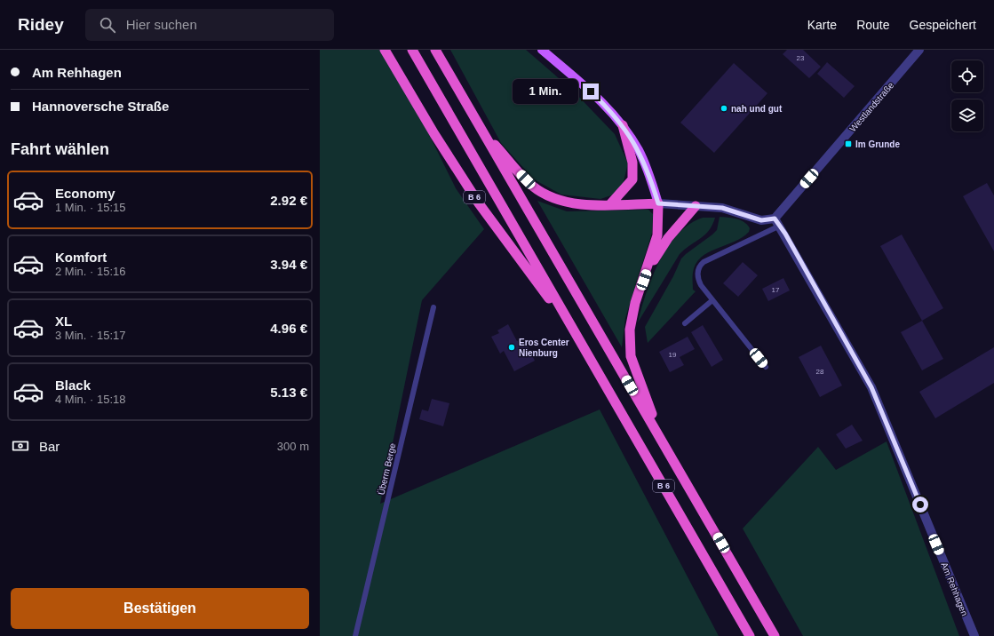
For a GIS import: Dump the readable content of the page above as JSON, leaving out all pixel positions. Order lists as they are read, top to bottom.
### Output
{
  "streets": {
    "highway": ["B 6"],
    "street": ["Westlandstraße", "Am Rehhagen"],
    "lane": ["Überm Berge"]
  },
  "crossings": [
    ["Westlandstraße", "Am Rehhagen"]
  ],
  "places": {
    "other": ["nah und gut", "Eros Center Nienburg"],
    "transit": ["Im Grunde"]
  },
  "house_numbers": [
    "23",
    "17",
    "19",
    "28"
  ],
  "page": {
    "header": "Ridey",
    "search": "Hier suchen",
    "nav": ["Karte", "Route", "Gespeichert"],
    "banner": ["Am Rehhagen", "Hannoversche Straße"],
    "bubble": "1 Min.",
    "heading": "Fahrt wählen",
    "list": [
      {
        "name": "Economy",
        "note": "1 Min. · 15:15",
        "value": "2.92 €"
      },
      {
        "name": "Komfort",
        "note": "2 Min. · 15:16",
        "value": "3.94 €"
      },
      {
        "name": "XL",
        "note": "3 Min. · 15:17",
        "value": "4.96 €"
      },
      {
        "name": "Black",
        "note": "4 Min. · 15:18",
        "value": "5.13 €"
      }
    ],
    "pay": ["Bar", "300 m"],
    "buttons": "Bestätigen"
  }
}
